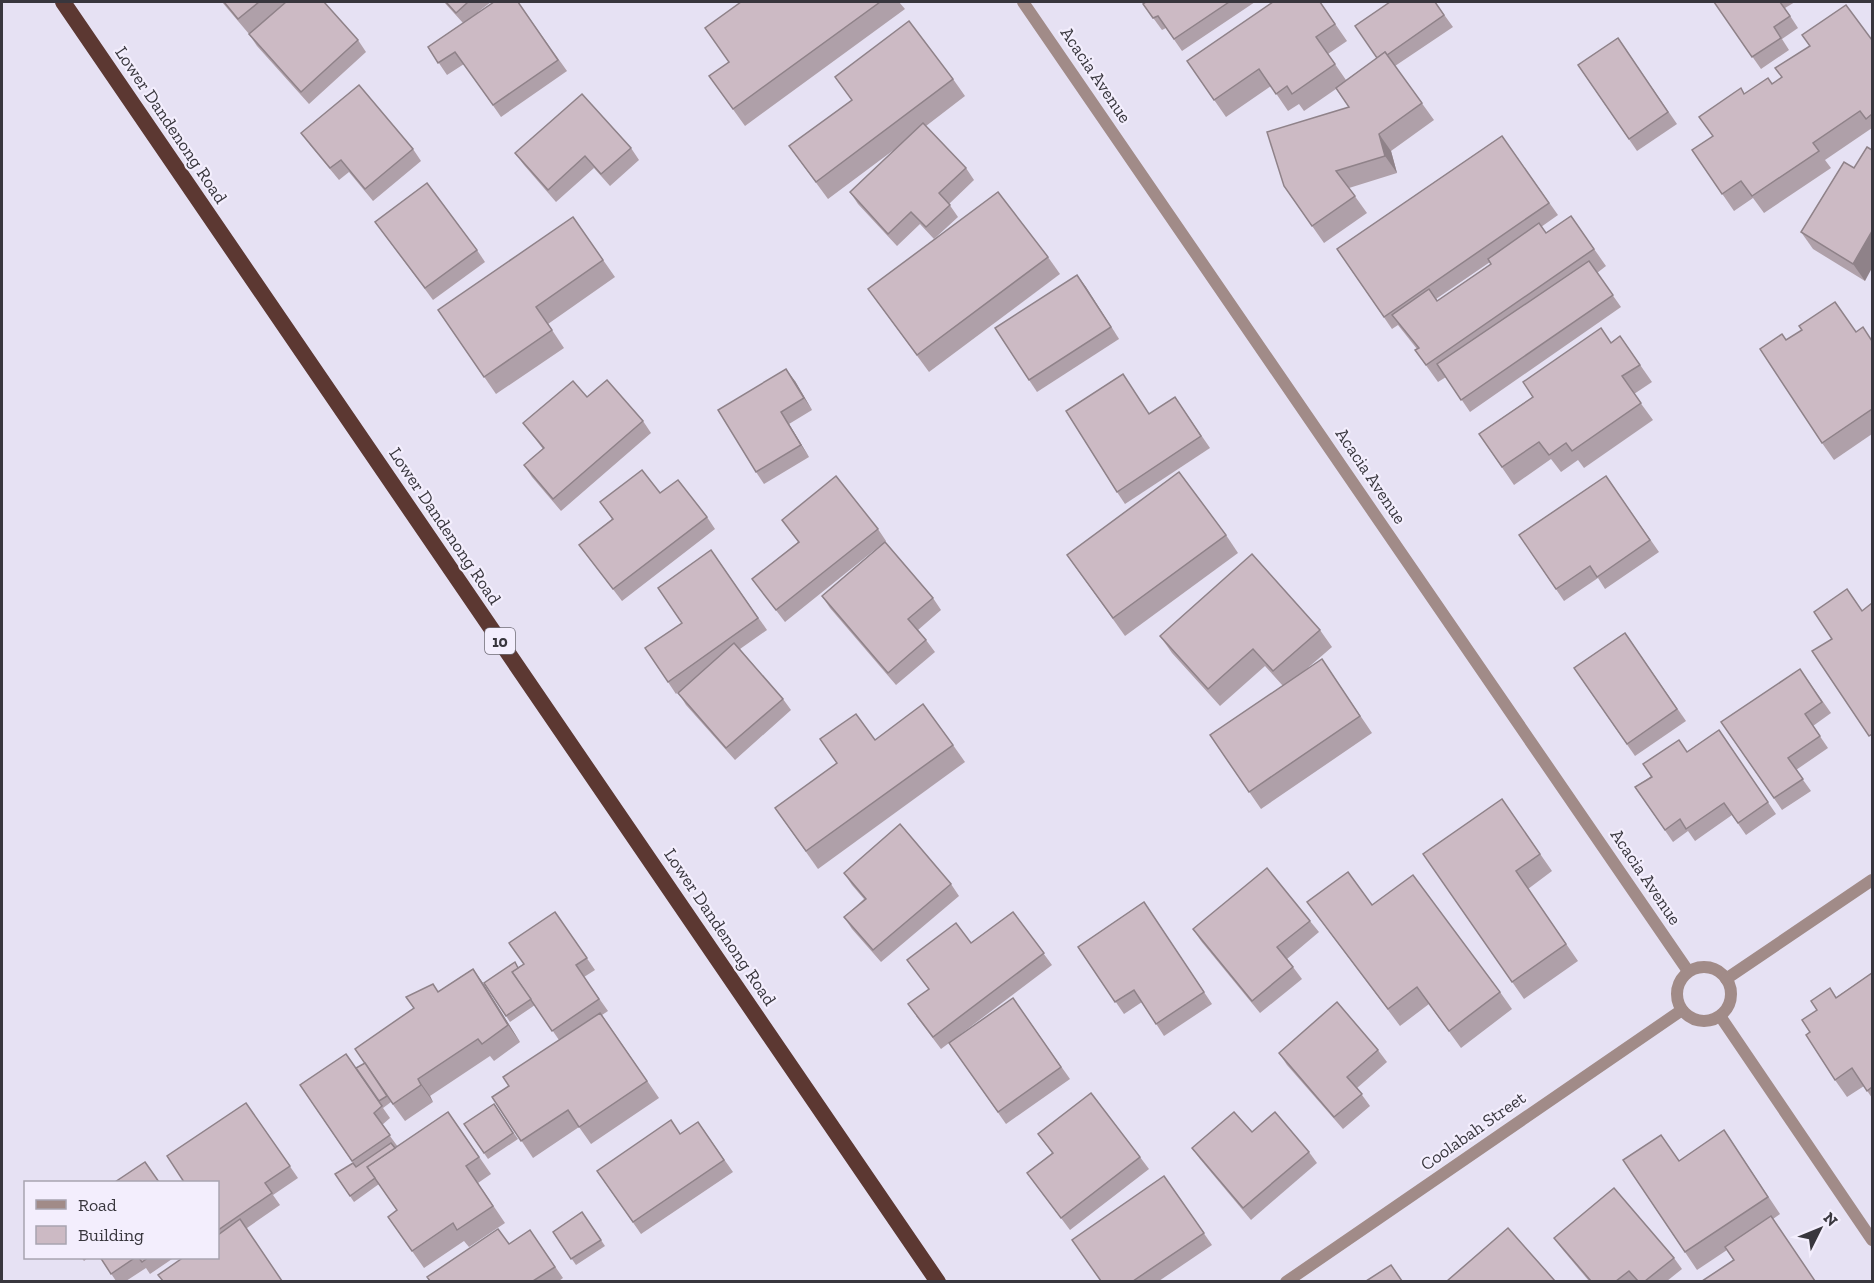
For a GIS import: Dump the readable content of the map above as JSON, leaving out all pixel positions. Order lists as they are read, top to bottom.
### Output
{
  "streets": {
    "highway": ["Lower Dandenong Road", "10"],
    "street": ["Acacia Avenue", "Coolabah Street"]
  },
  "crossings": [
    ["Acacia Avenue", "Coolabah Street"]
  ],
  "legend": ["Road", "Building"],
  "north": "top right"
}
